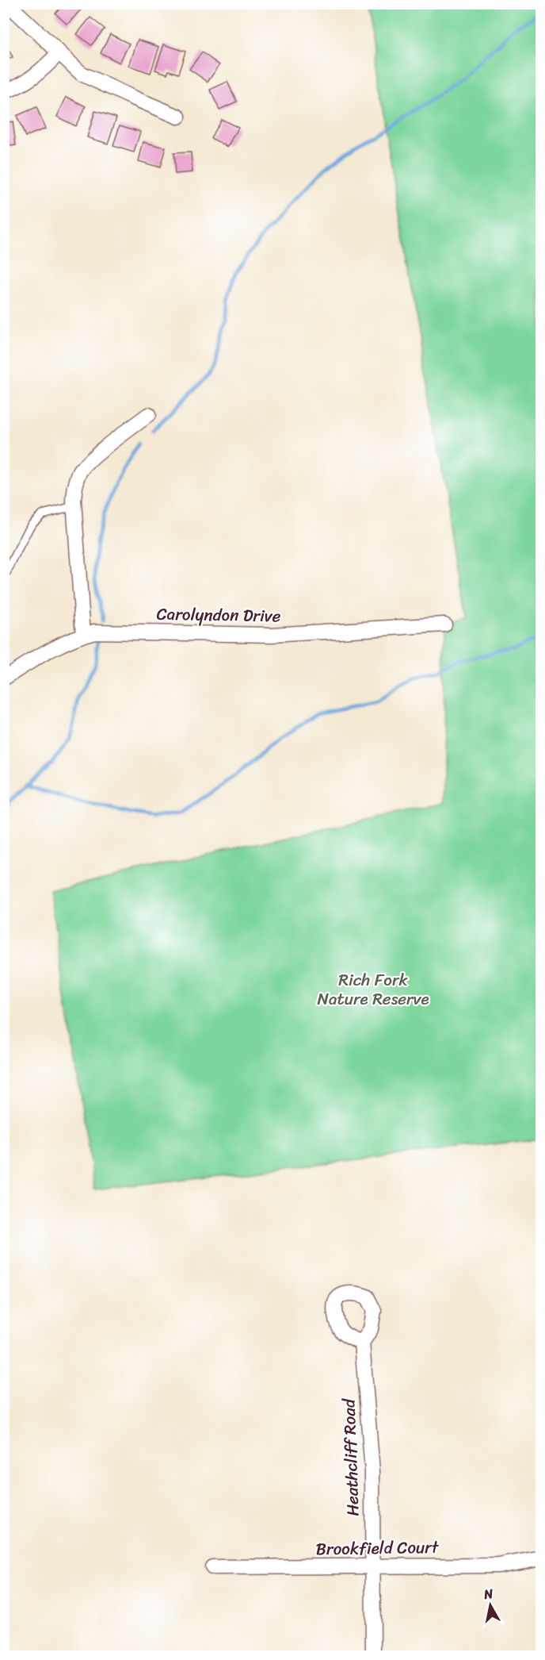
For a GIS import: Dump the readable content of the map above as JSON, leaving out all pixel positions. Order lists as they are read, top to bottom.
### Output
{
  "streets": {
    "street": ["Carolyndon Drive", "Heathcliff Road", "Brookfield Court"]
  },
  "crossings": [
    ["Heathcliff Road", "Brookfield Court"]
  ],
  "parks": ["Rich Fork Nature Reserve"],
  "north": "top"
}
